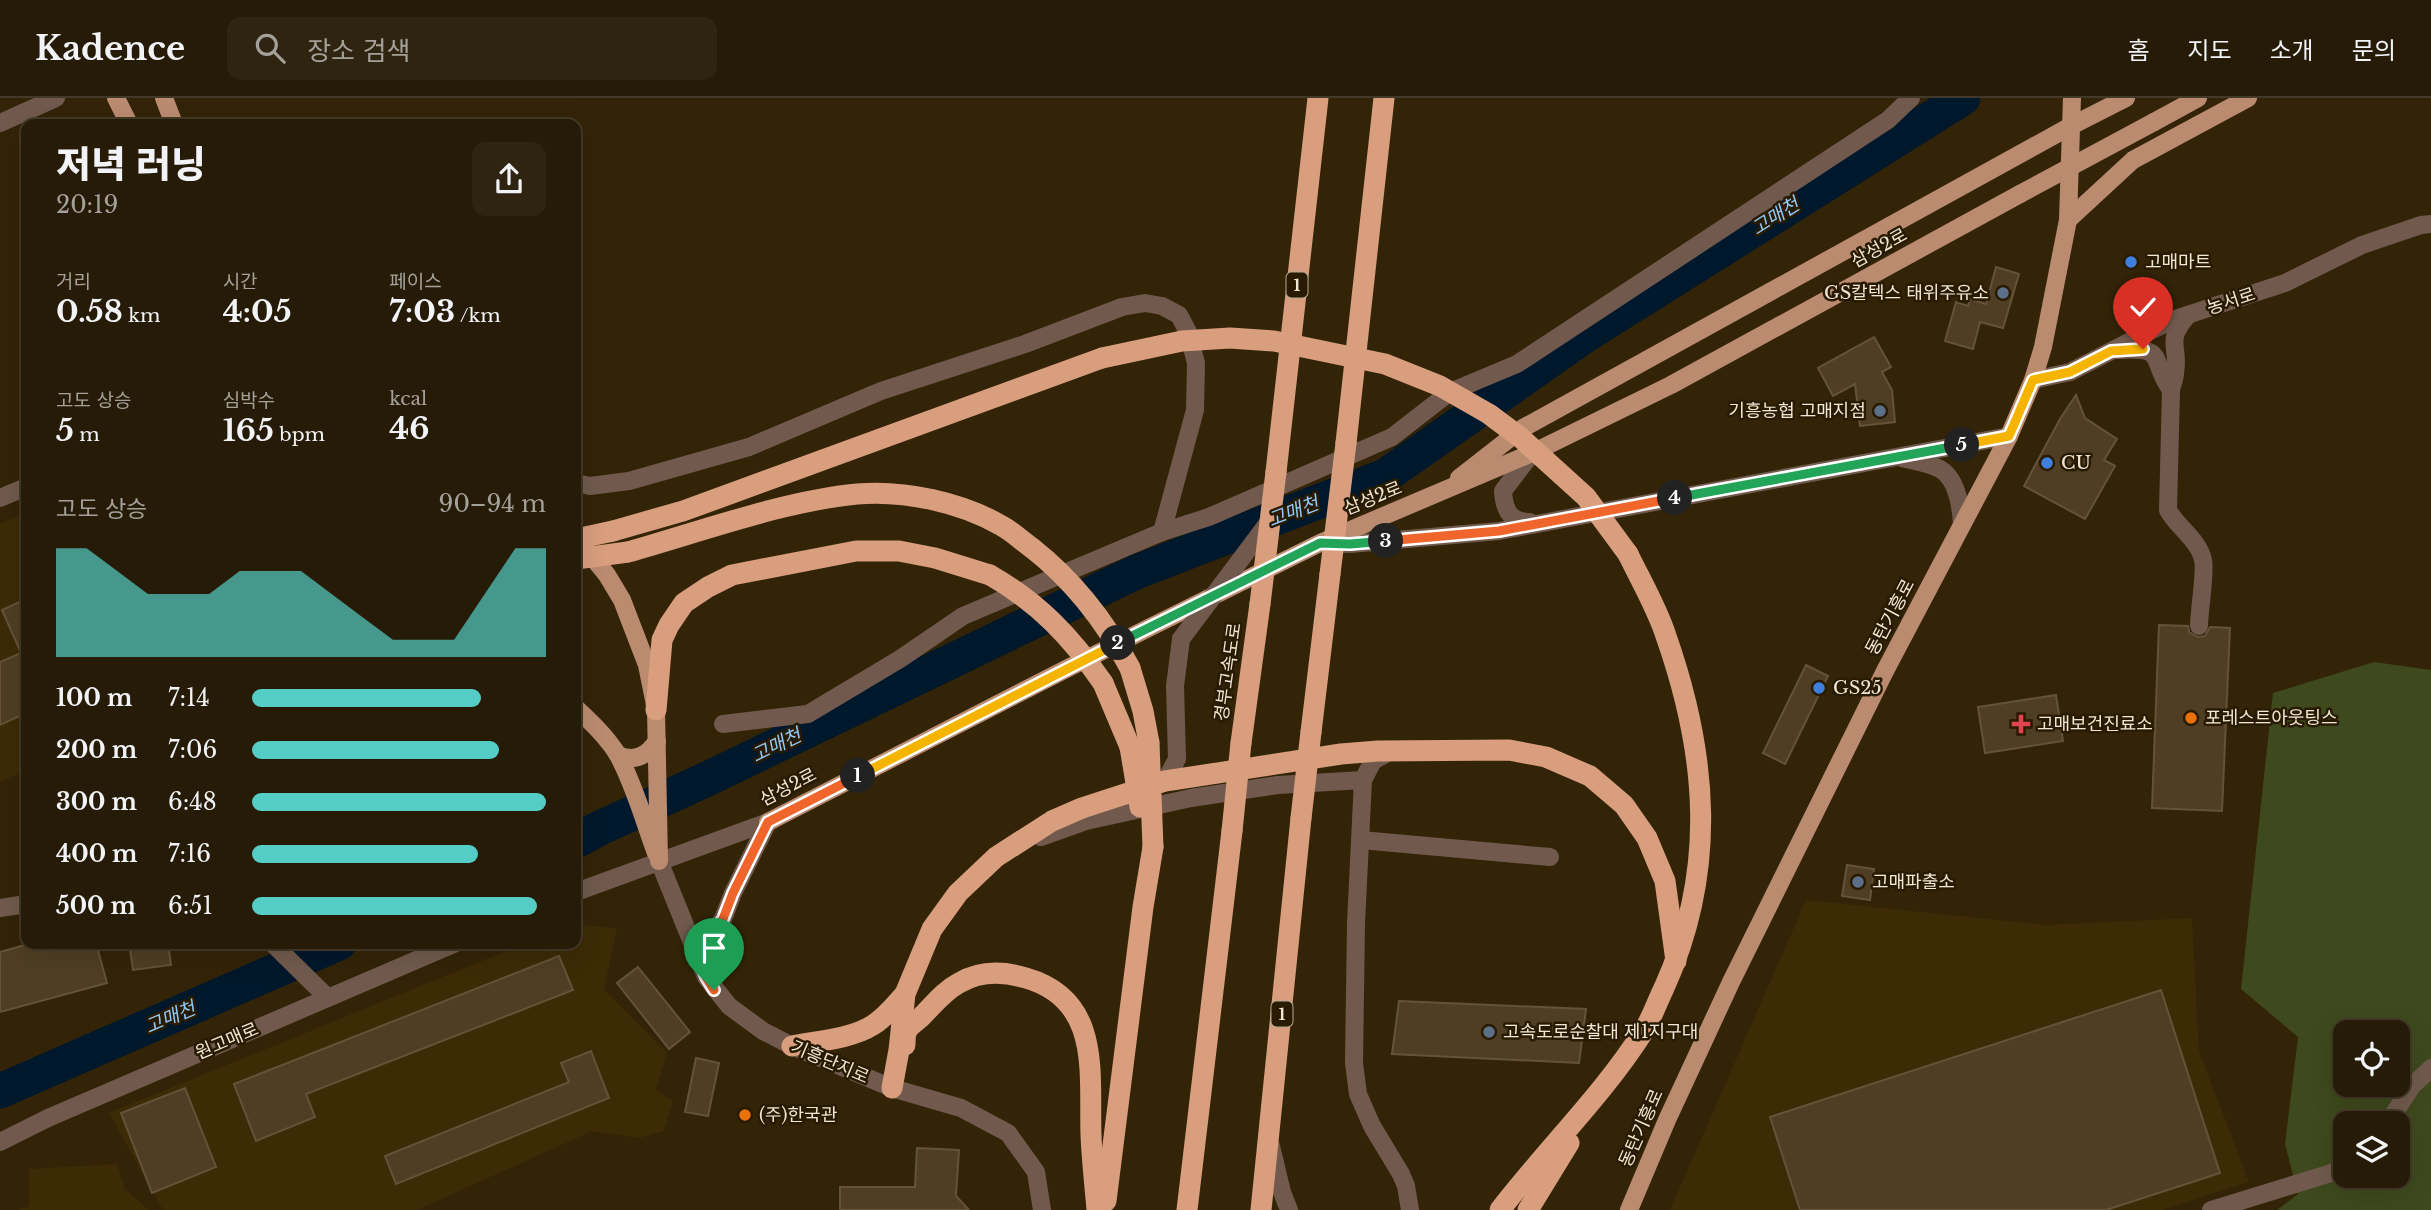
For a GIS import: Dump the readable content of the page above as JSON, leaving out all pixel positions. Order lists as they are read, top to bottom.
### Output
{
  "streets": {
    "highway": ["1", "경부고속도로"],
    "main road": ["삼성2로", "동탄기흥로"],
    "street": ["농서로", "원고매로", "기흥단지로"]
  },
  "crossings": [
    ["삼성2로", "기흥단지로"],
    ["농서로", "동탄기흥로"]
  ],
  "water": ["고매천"],
  "places": {
    "other": [
      "고매마트",
      "GS칼텍스 태위주유소",
      "기흥농협 고매지점",
      "CU",
      "GS25",
      "포레스트아웃팅스",
      "고매파출소",
      "고속도로순찰대 제1지구대",
      "(주)한국관"
    ],
    "health": ["고매보건진료소"]
  },
  "page": {
    "header": "Kadence",
    "search": "장소 검색",
    "nav": [
      "홈",
      "지도",
      "소개",
      "문의"
    ],
    "heading": ["저녁 러닝", "20:19"],
    "stats": [
      ["거리", "0.58 km"],
      ["시간", "4:05"],
      ["페이스", "7:03 /km"],
      ["고도 상승", "5 m"],
      ["심박수", "165 bpm"],
      ["kcal", "46"]
    ],
    "pins": [
      "5",
      "4",
      "3",
      "2",
      "1"
    ],
    "chart": ["고도 상승", "90–94 m"],
    "list": [
      {
        "name": "100 m",
        "note": "7:14"
      },
      {
        "name": "200 m",
        "note": "7:06"
      },
      {
        "name": "300 m",
        "note": "6:48"
      },
      {
        "name": "400 m",
        "note": "7:16"
      },
      {
        "name": "500 m",
        "note": "6:51"
      }
    ]
  }
}
